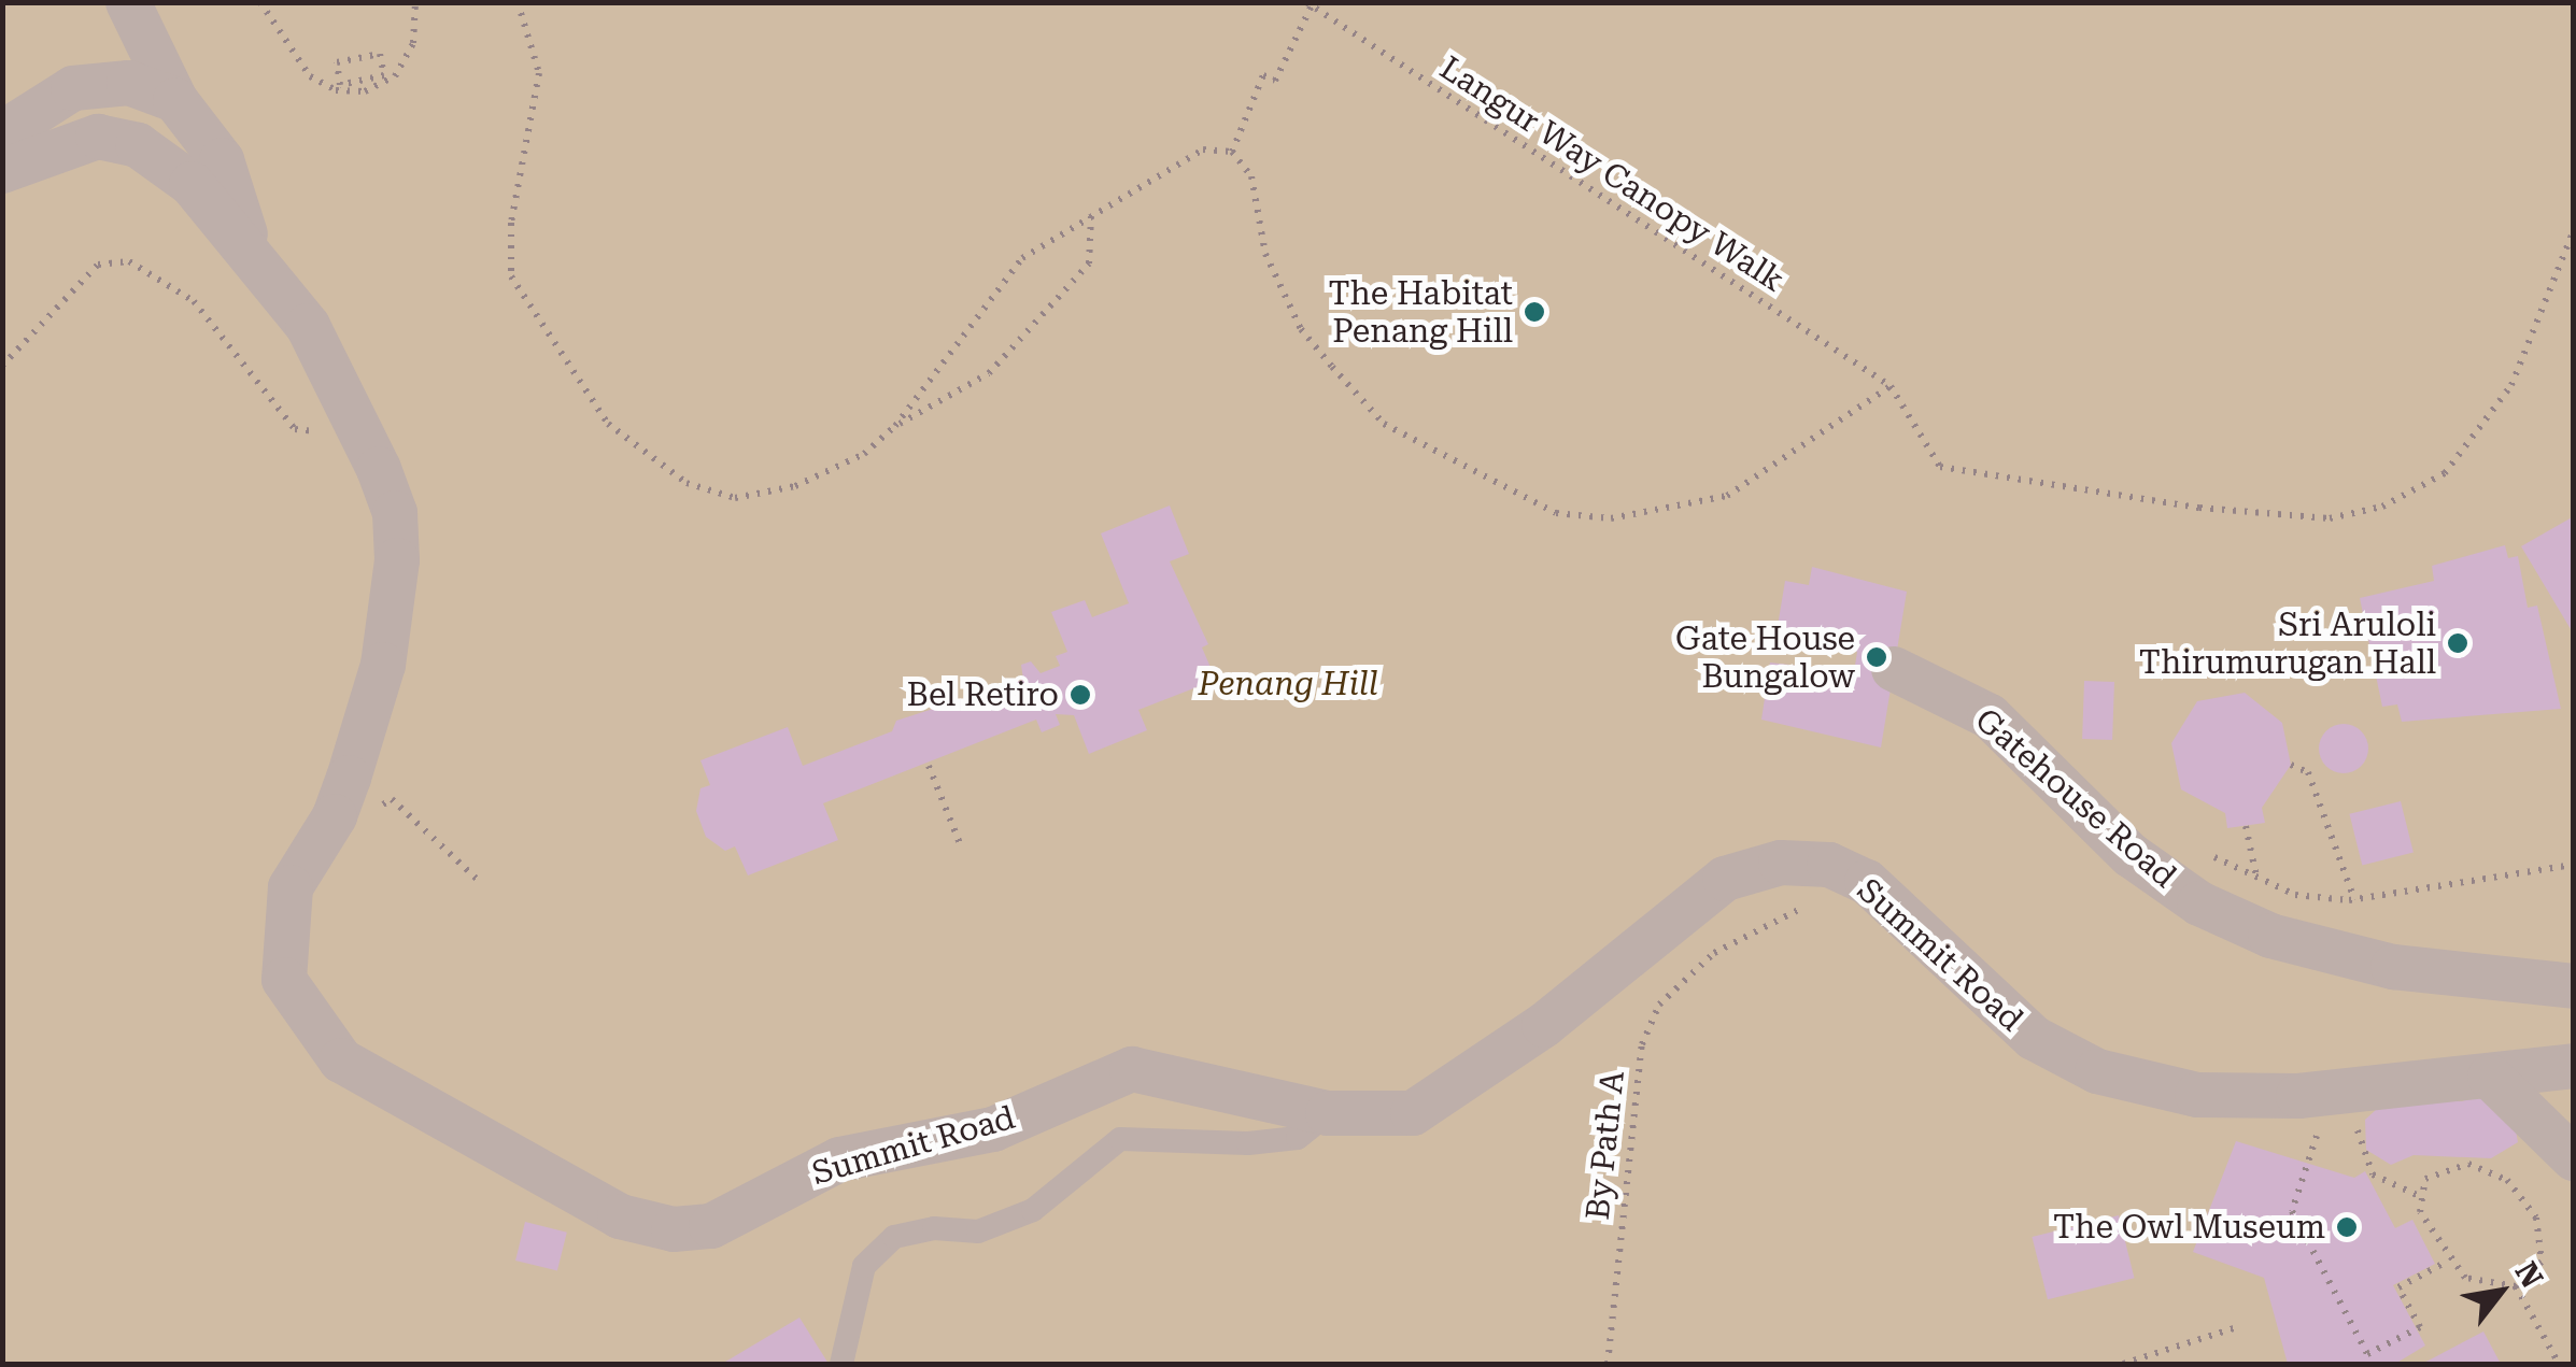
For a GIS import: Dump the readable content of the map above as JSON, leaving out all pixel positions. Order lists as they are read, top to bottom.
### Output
{
  "streets": {
    "street": ["Gatehouse Road", "Summit Road"],
    "path": ["Langur Way Canopy Walk", "By Path A"]
  },
  "parks": ["Penang Hill"],
  "places": [
    "The Habitat Penang Hill",
    "Sri Aruloli Thirumurugan Hall",
    "Gate House Bungalow",
    "Bel Retiro",
    "The Owl Museum"
  ],
  "north": "top right"
}
